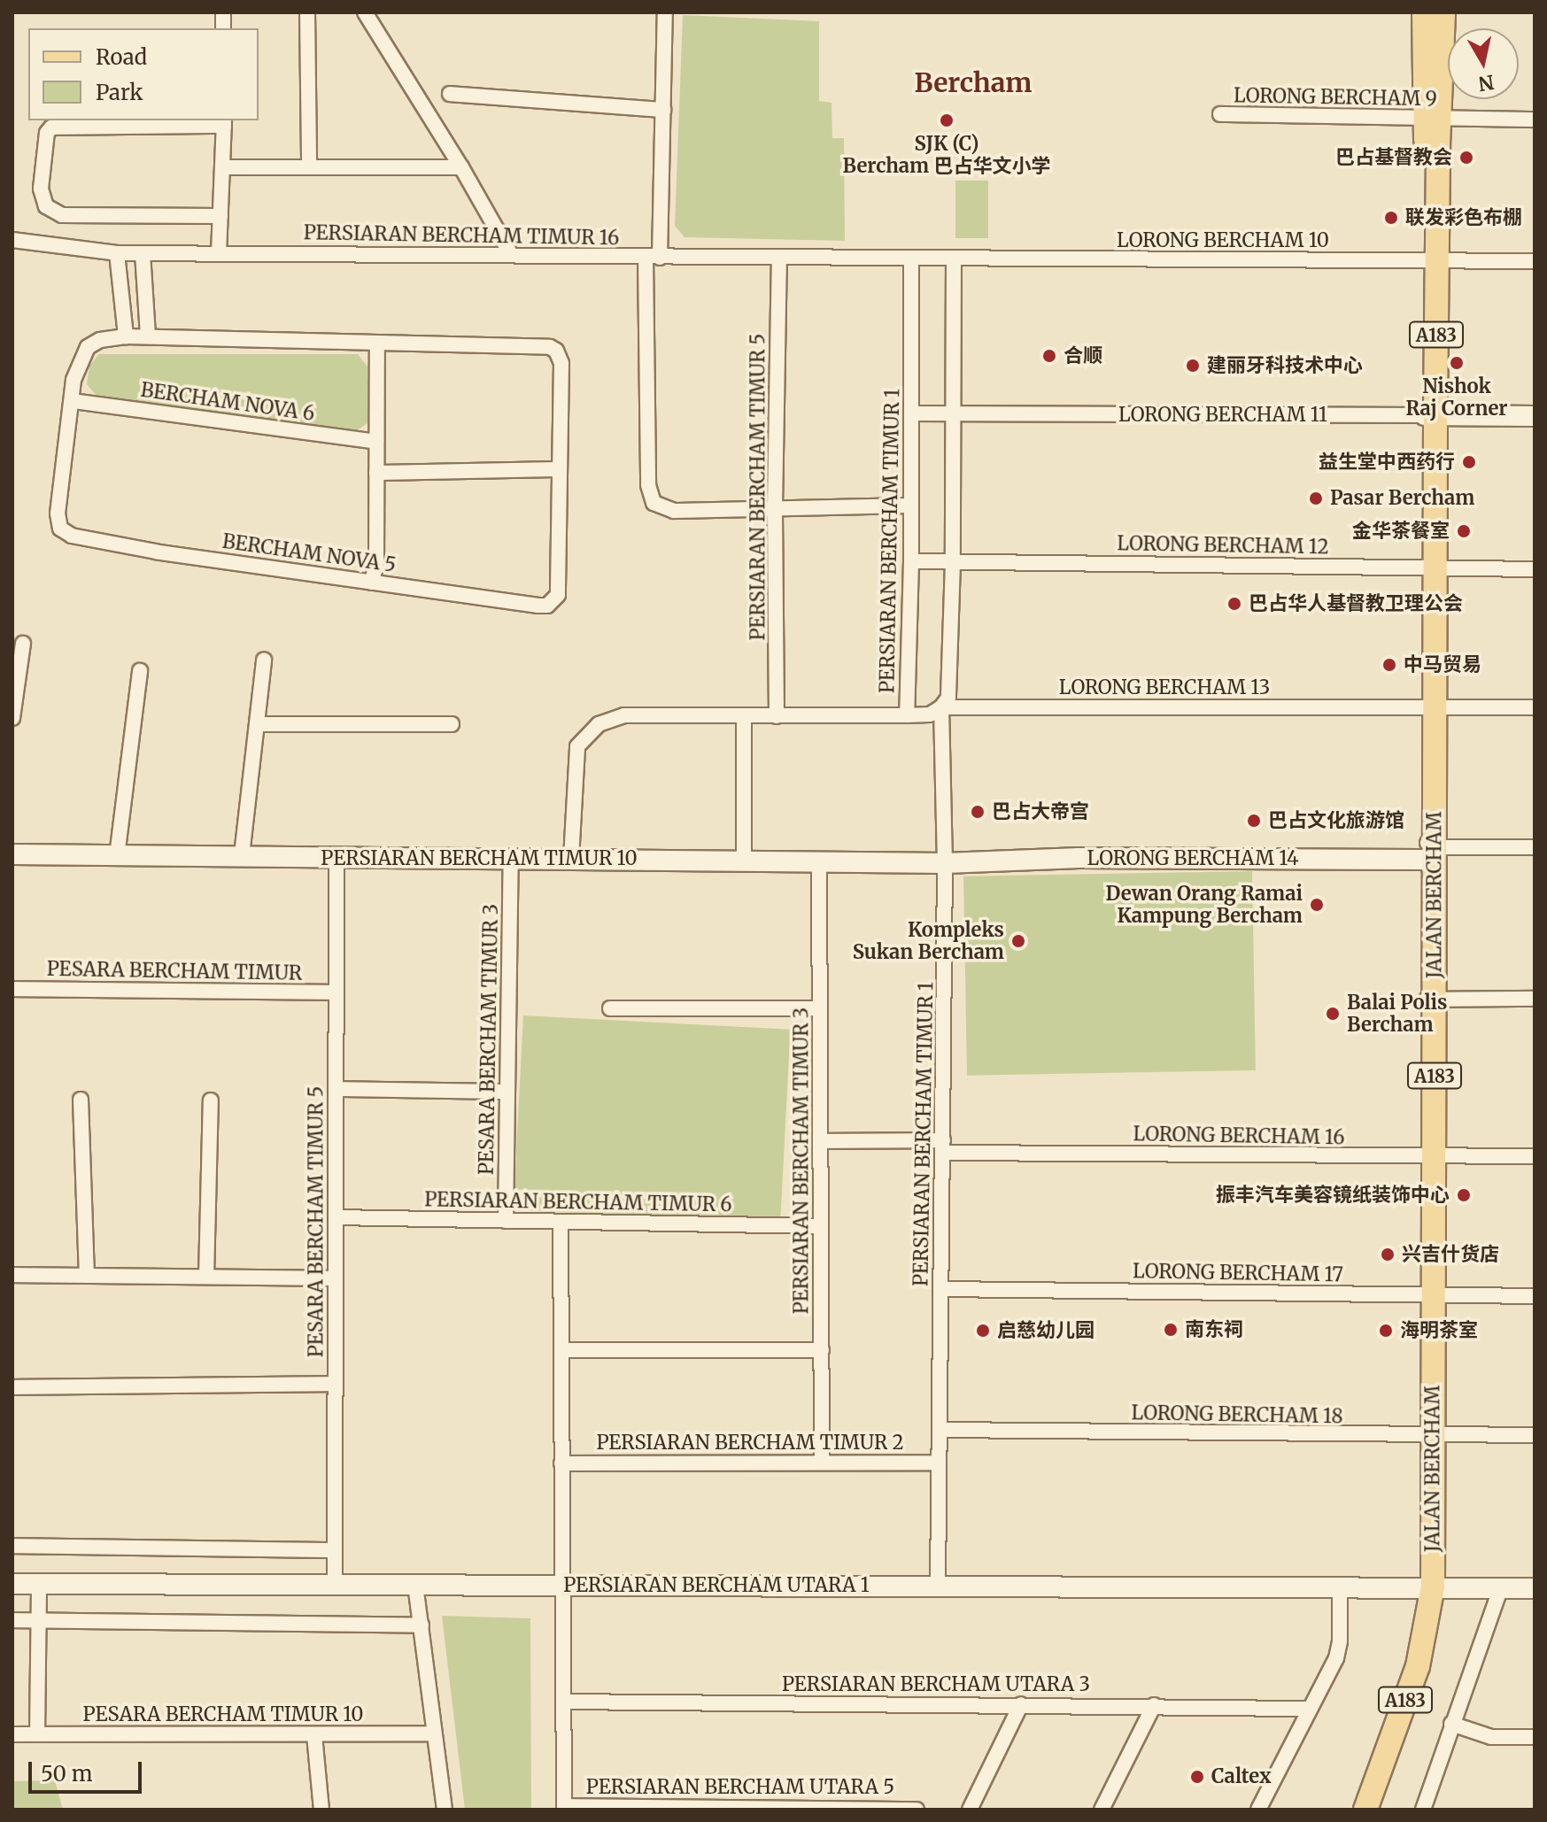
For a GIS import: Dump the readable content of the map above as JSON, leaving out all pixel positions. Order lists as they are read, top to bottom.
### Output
{
  "streets": {
    "main road": ["A183", "JALAN BERCHAM"],
    "street": [
      "LORONG BERCHAM 9",
      "PERSIARAN BERCHAM TIMUR 16",
      "LORONG BERCHAM 10",
      "BERCHAM NOVA 6",
      "LORONG BERCHAM 11",
      "PERSIARAN BERCHAM TIMUR 5",
      "PERSIARAN BERCHAM TIMUR 1",
      "LORONG BERCHAM 12",
      "BERCHAM NOVA 5",
      "LORONG BERCHAM 13",
      "PERSIARAN BERCHAM TIMUR 10",
      "LORONG BERCHAM 14",
      "PESARA BERCHAM TIMUR",
      "PESARA BERCHAM TIMUR 3",
      "LORONG BERCHAM 16",
      "PERSIARAN BERCHAM TIMUR 3",
      "PERSIARAN BERCHAM TIMUR 6",
      "PESARA BERCHAM TIMUR 5",
      "LORONG BERCHAM 17",
      "LORONG BERCHAM 18",
      "PERSIARAN BERCHAM TIMUR 2",
      "PERSIARAN BERCHAM UTARA 1",
      "PERSIARAN BERCHAM UTARA 3",
      "PESARA BERCHAM TIMUR 10",
      "PERSIARAN BERCHAM UTARA 5"
    ]
  },
  "crossings": [
    ["LORONG BERCHAM 9", "JALAN BERCHAM"],
    ["PERSIARAN BERCHAM TIMUR 16", "LORONG BERCHAM 10"],
    ["PERSIARAN BERCHAM TIMUR 16", "PERSIARAN BERCHAM TIMUR 5"],
    ["PERSIARAN BERCHAM TIMUR 16", "PERSIARAN BERCHAM TIMUR 1"],
    ["LORONG BERCHAM 10", "PERSIARAN BERCHAM TIMUR 1"],
    ["LORONG BERCHAM 10", "JALAN BERCHAM"],
    ["BERCHAM NOVA 6", "BERCHAM NOVA 5"],
    ["LORONG BERCHAM 11", "PERSIARAN BERCHAM TIMUR 1"],
    ["LORONG BERCHAM 11", "JALAN BERCHAM"],
    ["PERSIARAN BERCHAM TIMUR 1", "LORONG BERCHAM 12"],
    ["PERSIARAN BERCHAM TIMUR 1", "LORONG BERCHAM 13"],
    ["PERSIARAN BERCHAM TIMUR 1", "PERSIARAN BERCHAM TIMUR 10"],
    ["PERSIARAN BERCHAM TIMUR 1", "LORONG BERCHAM 14"],
    ["PERSIARAN BERCHAM TIMUR 1", "LORONG BERCHAM 16"],
    ["PERSIARAN BERCHAM TIMUR 1", "LORONG BERCHAM 17"],
    ["PERSIARAN BERCHAM TIMUR 1", "LORONG BERCHAM 18"],
    ["PERSIARAN BERCHAM TIMUR 1", "PERSIARAN BERCHAM TIMUR 2"],
    ["PERSIARAN BERCHAM TIMUR 1", "PERSIARAN BERCHAM UTARA 1"],
    ["LORONG BERCHAM 12", "JALAN BERCHAM"],
    ["LORONG BERCHAM 13", "JALAN BERCHAM"],
    ["PERSIARAN BERCHAM TIMUR 10", "LORONG BERCHAM 14"],
    ["PERSIARAN BERCHAM TIMUR 10", "PESARA BERCHAM TIMUR 3"],
    ["PERSIARAN BERCHAM TIMUR 10", "PERSIARAN BERCHAM TIMUR 3"],
    ["PERSIARAN BERCHAM TIMUR 10", "PESARA BERCHAM TIMUR 5"],
    ["LORONG BERCHAM 14", "JALAN BERCHAM"],
    ["JALAN BERCHAM", "LORONG BERCHAM 16"],
    ["JALAN BERCHAM", "LORONG BERCHAM 17"],
    ["JALAN BERCHAM", "LORONG BERCHAM 18"],
    ["JALAN BERCHAM", "PERSIARAN BERCHAM UTARA 1"],
    ["PESARA BERCHAM TIMUR", "PESARA BERCHAM TIMUR 5"],
    ["PESARA BERCHAM TIMUR 3", "PERSIARAN BERCHAM TIMUR 6"],
    ["LORONG BERCHAM 16", "PERSIARAN BERCHAM TIMUR 3"],
    ["PERSIARAN BERCHAM TIMUR 3", "PERSIARAN BERCHAM TIMUR 6"],
    ["PERSIARAN BERCHAM TIMUR 3", "PERSIARAN BERCHAM TIMUR 2"],
    ["PERSIARAN BERCHAM TIMUR 6", "PESARA BERCHAM TIMUR 5"],
    ["PESARA BERCHAM TIMUR 5", "PERSIARAN BERCHAM UTARA 1"]
  ],
  "districts": ["Bercham"],
  "places": [
    "SJK (C) Bercham 巴占华文小学",
    "巴占基督教会",
    "联发彩色布棚",
    "合顺",
    "Nishok Raj Corner",
    "建丽牙科技术中心",
    "益生堂中西药行",
    "Pasar Bercham",
    "金华茶餐室",
    "巴占华人基督教卫理公会",
    "中马贸易",
    "巴占大帝宫",
    "巴占文化旅游馆",
    "Dewan Orang Ramai Kampung Bercham",
    "Kompleks Sukan Bercham",
    "Balai Polis Bercham",
    "振丰汽车美容镜纸装饰中心",
    "兴吉什货店",
    "南东祠",
    "启慈幼儿园",
    "海明茶室",
    "Caltex"
  ],
  "legend": ["Road", "Park"],
  "scale_bar": "50 m",
  "north": "bottom"
}
